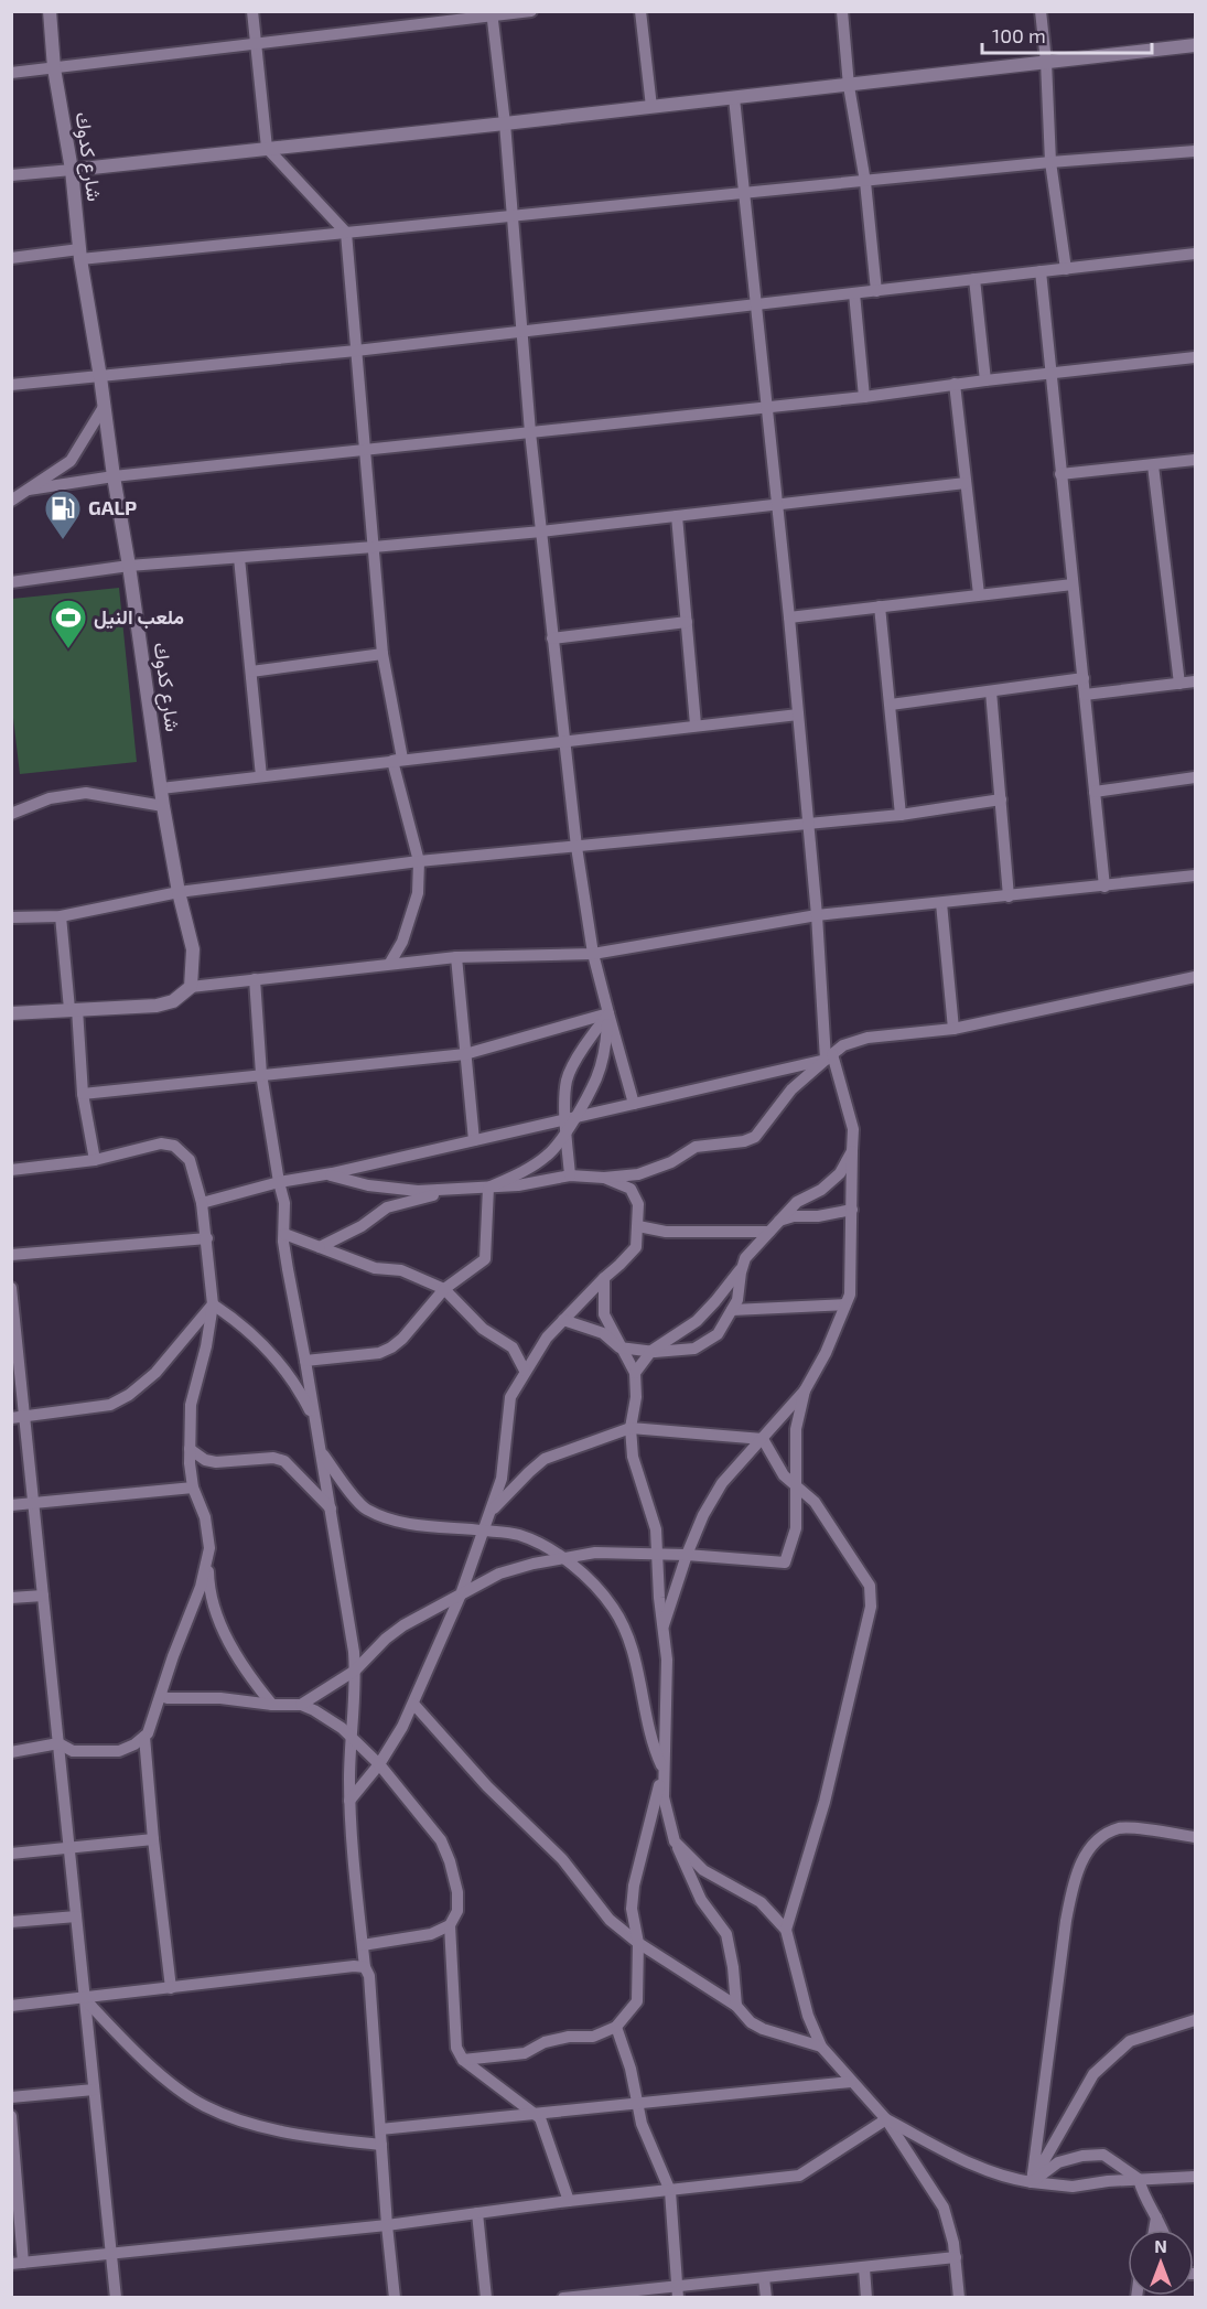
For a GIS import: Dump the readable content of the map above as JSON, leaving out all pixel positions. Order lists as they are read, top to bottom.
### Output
{
  "streets": {
    "street": ["شارع كدوك"]
  },
  "places": {
    "fuel station": ["GALP"],
    "sports": ["ملعب النيل"]
  },
  "scale_bar": "100 m",
  "north": "top"
}
